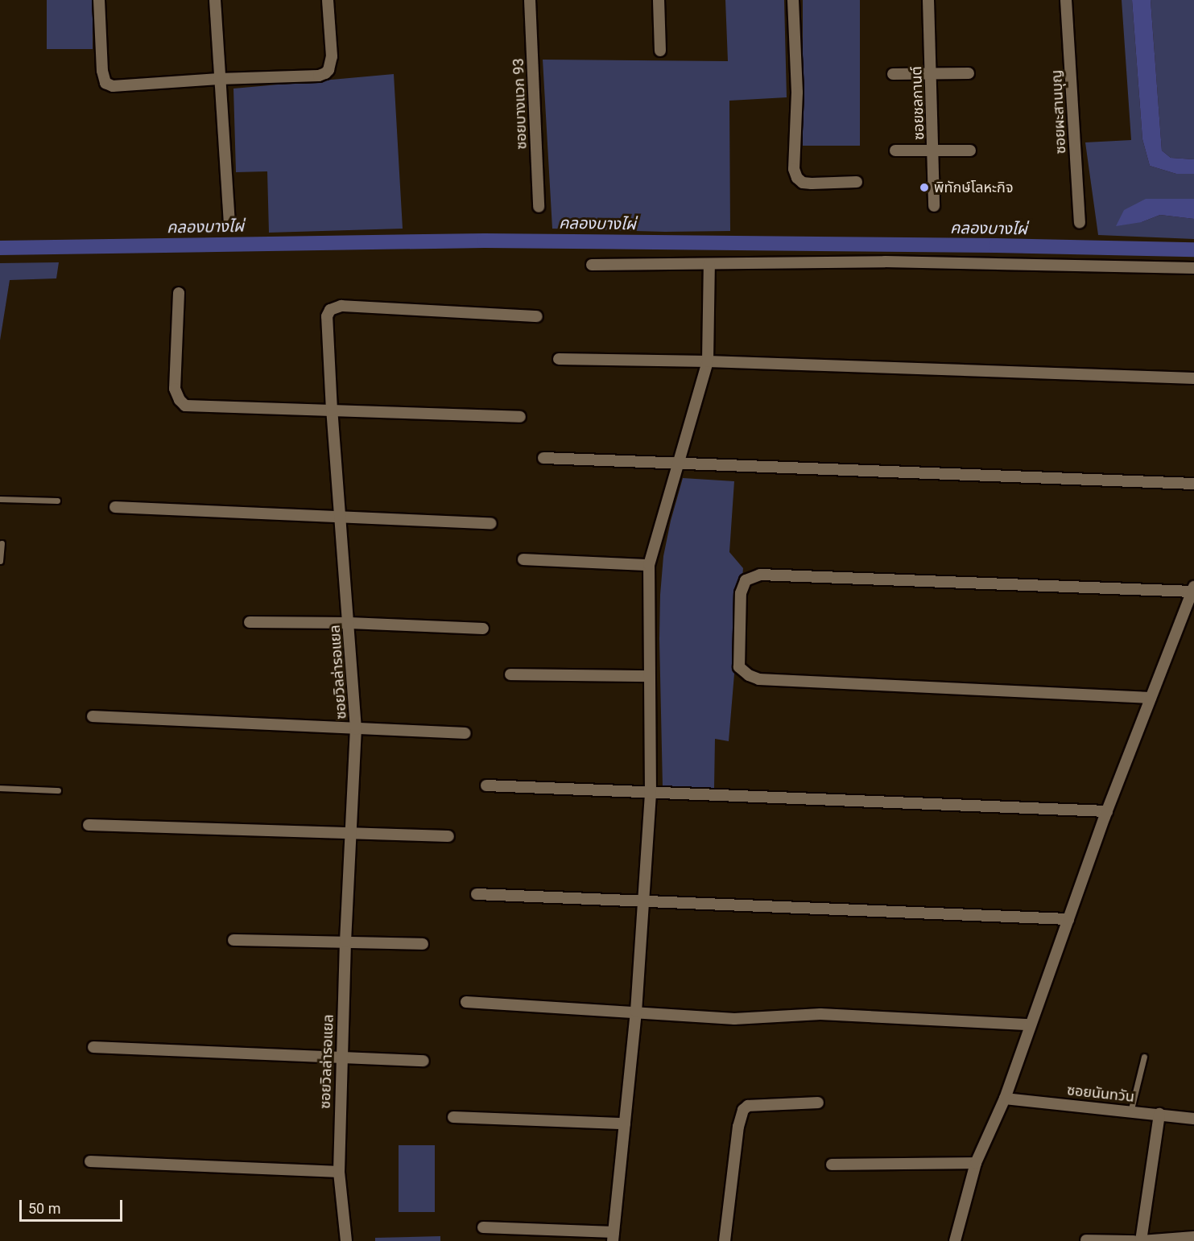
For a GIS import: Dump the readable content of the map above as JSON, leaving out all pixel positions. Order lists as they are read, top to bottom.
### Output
{
  "streets": {
    "street": [
      "ซอยชลกานต์",
      "ซอยบางแวก 93",
      "ซอยผะสานบุญ",
      "ซอยวิลล่ารอแยล",
      "ซอยนันทวัน"
    ]
  },
  "water": ["คลองบางไผ่"],
  "places": ["พิทักษ์โลหะกิจ"],
  "scale_bar": "50 m"
}
